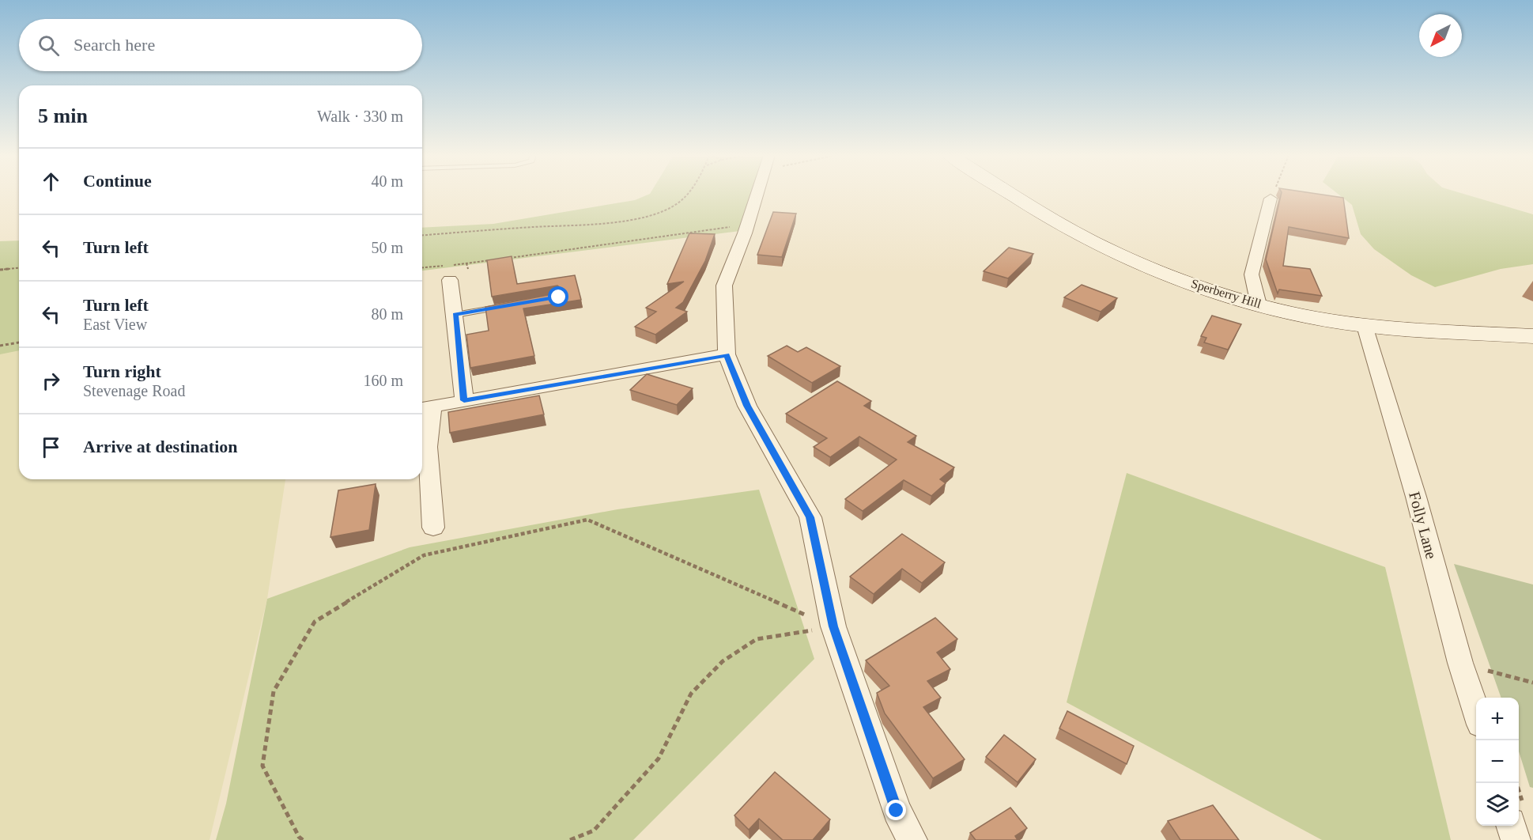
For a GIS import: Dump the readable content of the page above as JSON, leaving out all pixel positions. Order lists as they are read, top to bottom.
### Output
{
  "streets": {
    "street": ["Sperberry Hill", "Folly Lane"]
  },
  "crossings": [
    ["Sperberry Hill", "Folly Lane"]
  ],
  "north": "bottom left",
  "page": {
    "search": "Search here",
    "heading": ["5 min", "Walk · 330 m"],
    "list": [
      ["Continue", "40 m"],
      ["Turn left", "50 m"],
      ["Turn left", "East View", "80 m"],
      ["Turn right", "Stevenage Road", "160 m"],
      "Arrive at destination"
    ],
    "map_buttons": ["+", "−"]
  }
}
